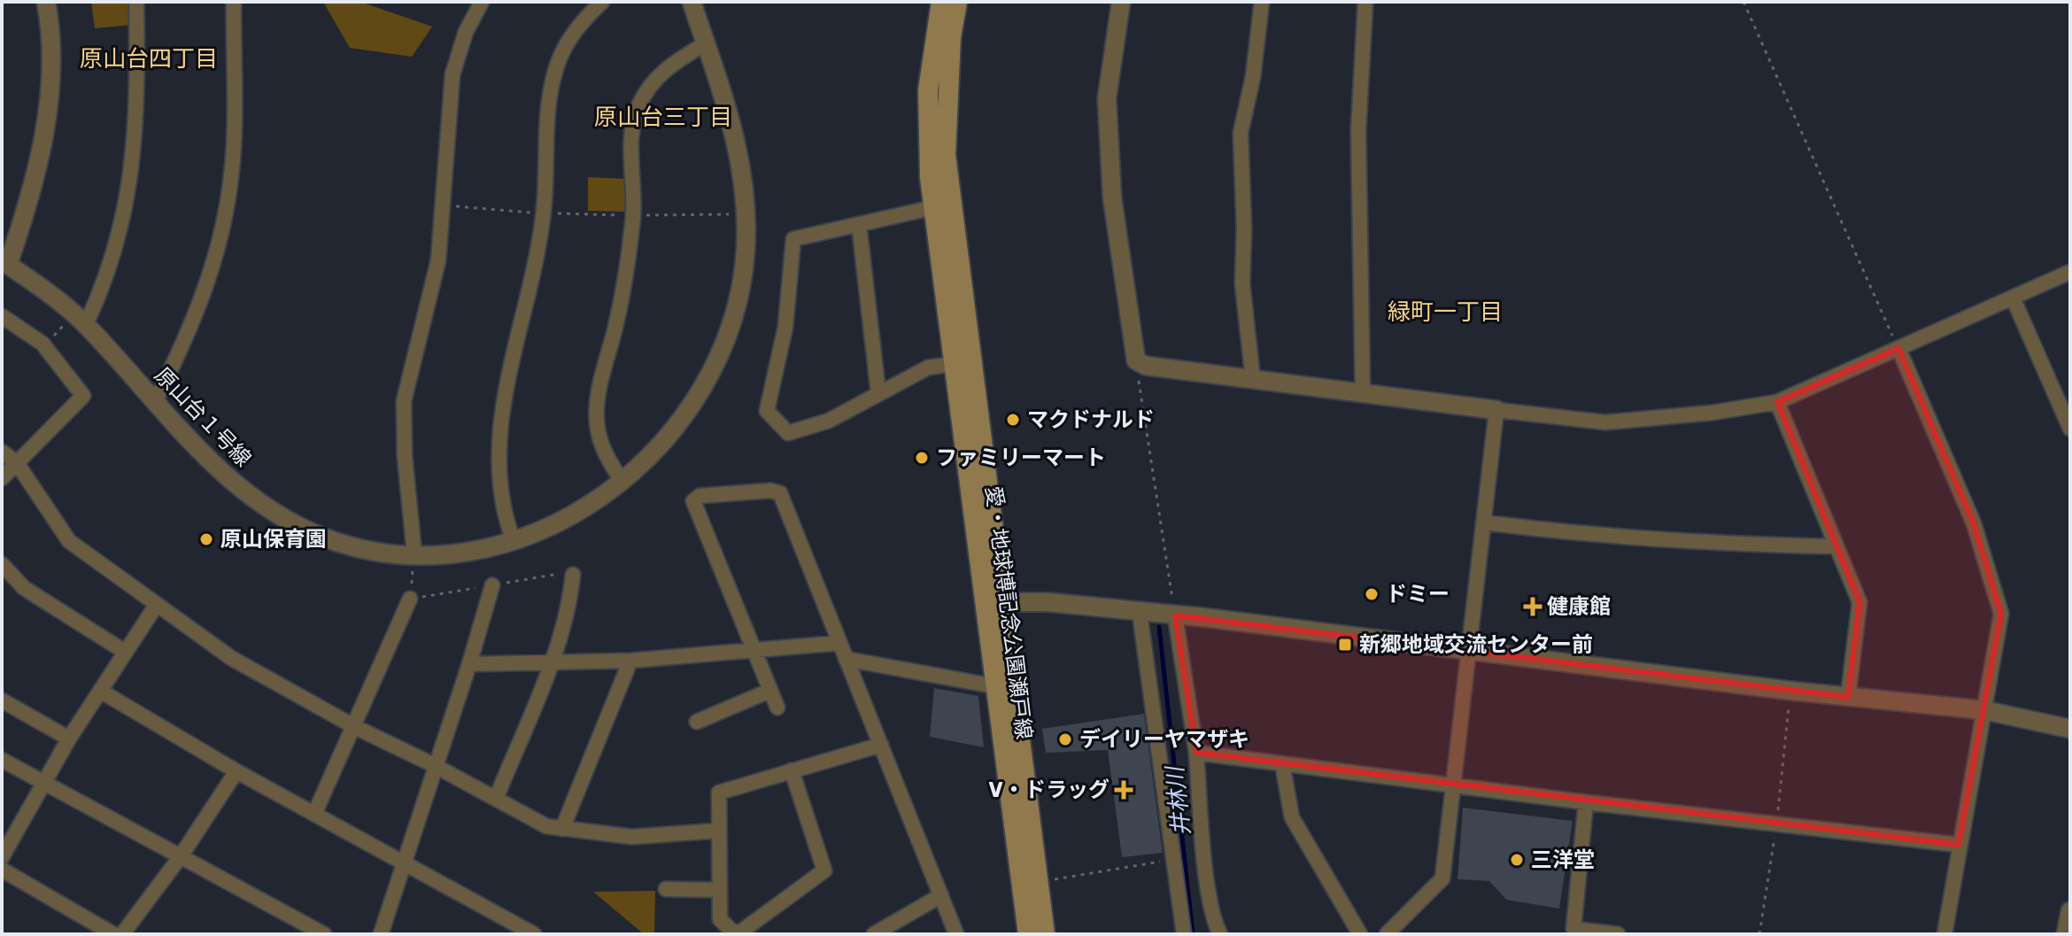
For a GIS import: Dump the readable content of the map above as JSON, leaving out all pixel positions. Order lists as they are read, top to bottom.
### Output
{
  "streets": {
    "main road": ["愛・地球博記念公園瀬戸線"],
    "street": ["原山台１号線"]
  },
  "districts": ["原山台四丁目", "原山台三丁目", "緑町一丁目"],
  "water": ["井林川"],
  "places": {
    "other": [
      "マクドナルド",
      "ファミリーマート",
      "原山保育園",
      "ドミー",
      "デイリーヤマザキ",
      "三洋堂"
    ],
    "health": ["健康館", "V・ドラッグ"],
    "transit": ["新郷地域交流センター前"]
  }
}
